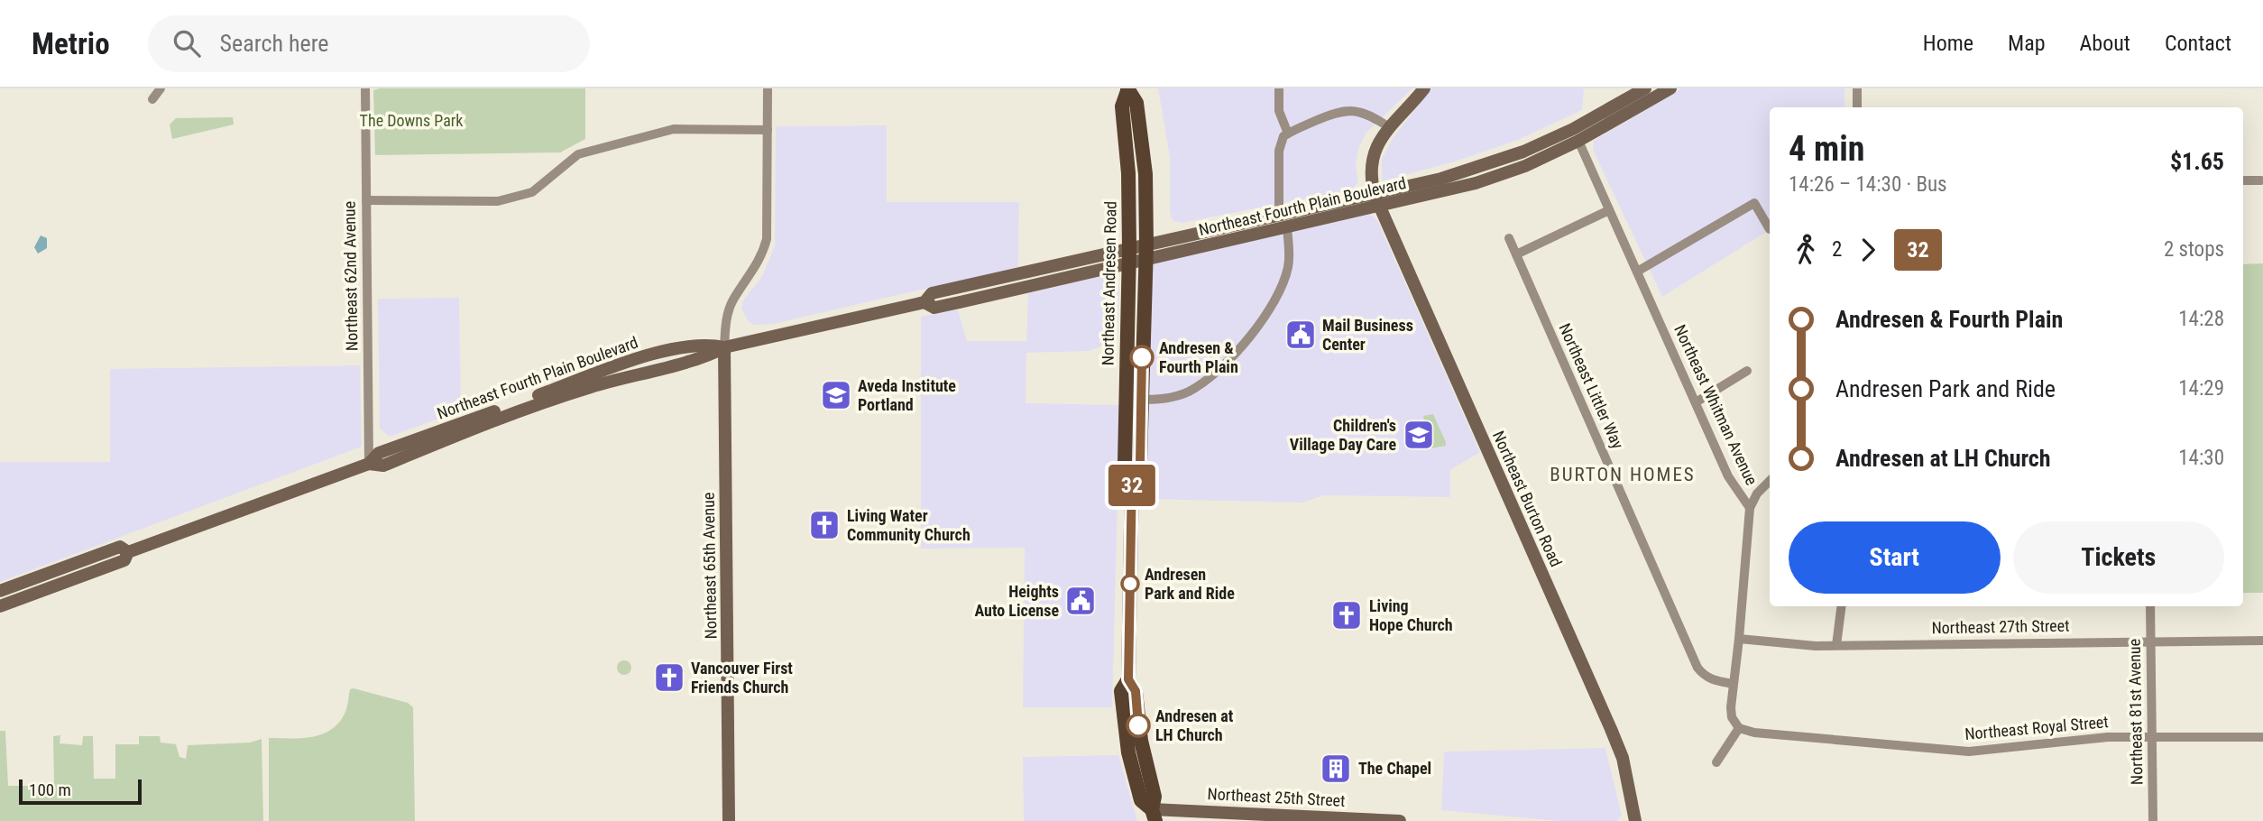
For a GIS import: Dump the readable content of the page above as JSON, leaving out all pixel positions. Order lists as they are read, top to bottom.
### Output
{
  "streets": {
    "main road": [
      "Northeast Fourth Plain Boulevard",
      "Northeast Andresen Road",
      "Northeast Burton Road",
      "Northeast 65th Avenue",
      "Northeast 25th Street"
    ],
    "street": [
      "Northeast 62nd Avenue",
      "Northeast Littler Way",
      "Northeast Whitman Avenue",
      "Northeast 27th Street",
      "Northeast 81st Avenue",
      "Northeast Royal Street"
    ]
  },
  "crossings": [
    ["Northeast Fourth Plain Boulevard", "Northeast 62nd Avenue"],
    ["Northeast Fourth Plain Boulevard", "Northeast Andresen Road"],
    ["Northeast Fourth Plain Boulevard", "Northeast Whitman Avenue"],
    ["Northeast Fourth Plain Boulevard", "Northeast Burton Road"],
    ["Northeast Fourth Plain Boulevard", "Northeast 65th Avenue"],
    ["Northeast Andresen Road", "Northeast 25th Street"],
    ["Northeast Littler Way", "Northeast Whitman Avenue"],
    ["Northeast Whitman Avenue", "Northeast 27th Street"],
    ["Northeast Whitman Avenue", "Northeast Royal Street"],
    ["Northeast 27th Street", "Northeast 81st Avenue"],
    ["Northeast 81st Avenue", "Northeast Royal Street"]
  ],
  "districts": ["BURTON HOMES"],
  "parks": ["The Downs Park"],
  "places": {
    "public building": ["Mail Business Center", "Heights Auto License"],
    "other": ["Andresen & Fourth Plain", "Andresen Park and Ride", "Andresen at LH Church"],
    "school or university": ["Aveda Institute Portland", "Children's Village Day Care"],
    "church": ["Living Water Community Church", "Living Hope Church", "Vancouver First Friends Church"],
    "building": ["The Chapel"]
  },
  "lines": ["bus line 32"],
  "scale_bar": "100 m",
  "page": {
    "header": "Metrio",
    "search": "Search here",
    "nav": [
      "Home",
      "Map",
      "About",
      "Contact"
    ],
    "on_map": "32",
    "heading": ["4 min", "14:26 – 14:30 · Bus", "$1.65"],
    "legs": ["2", "32", "2 stops"],
    "list": [
      {
        "name": "Andresen & Fourth Plain",
        "value": "14:28"
      },
      {
        "name": "Andresen Park and Ride",
        "value": "14:29"
      },
      {
        "name": "Andresen at LH Church",
        "value": "14:30"
      }
    ],
    "buttons": ["Start", "Tickets"],
    "scale": "100 m"
  }
}
